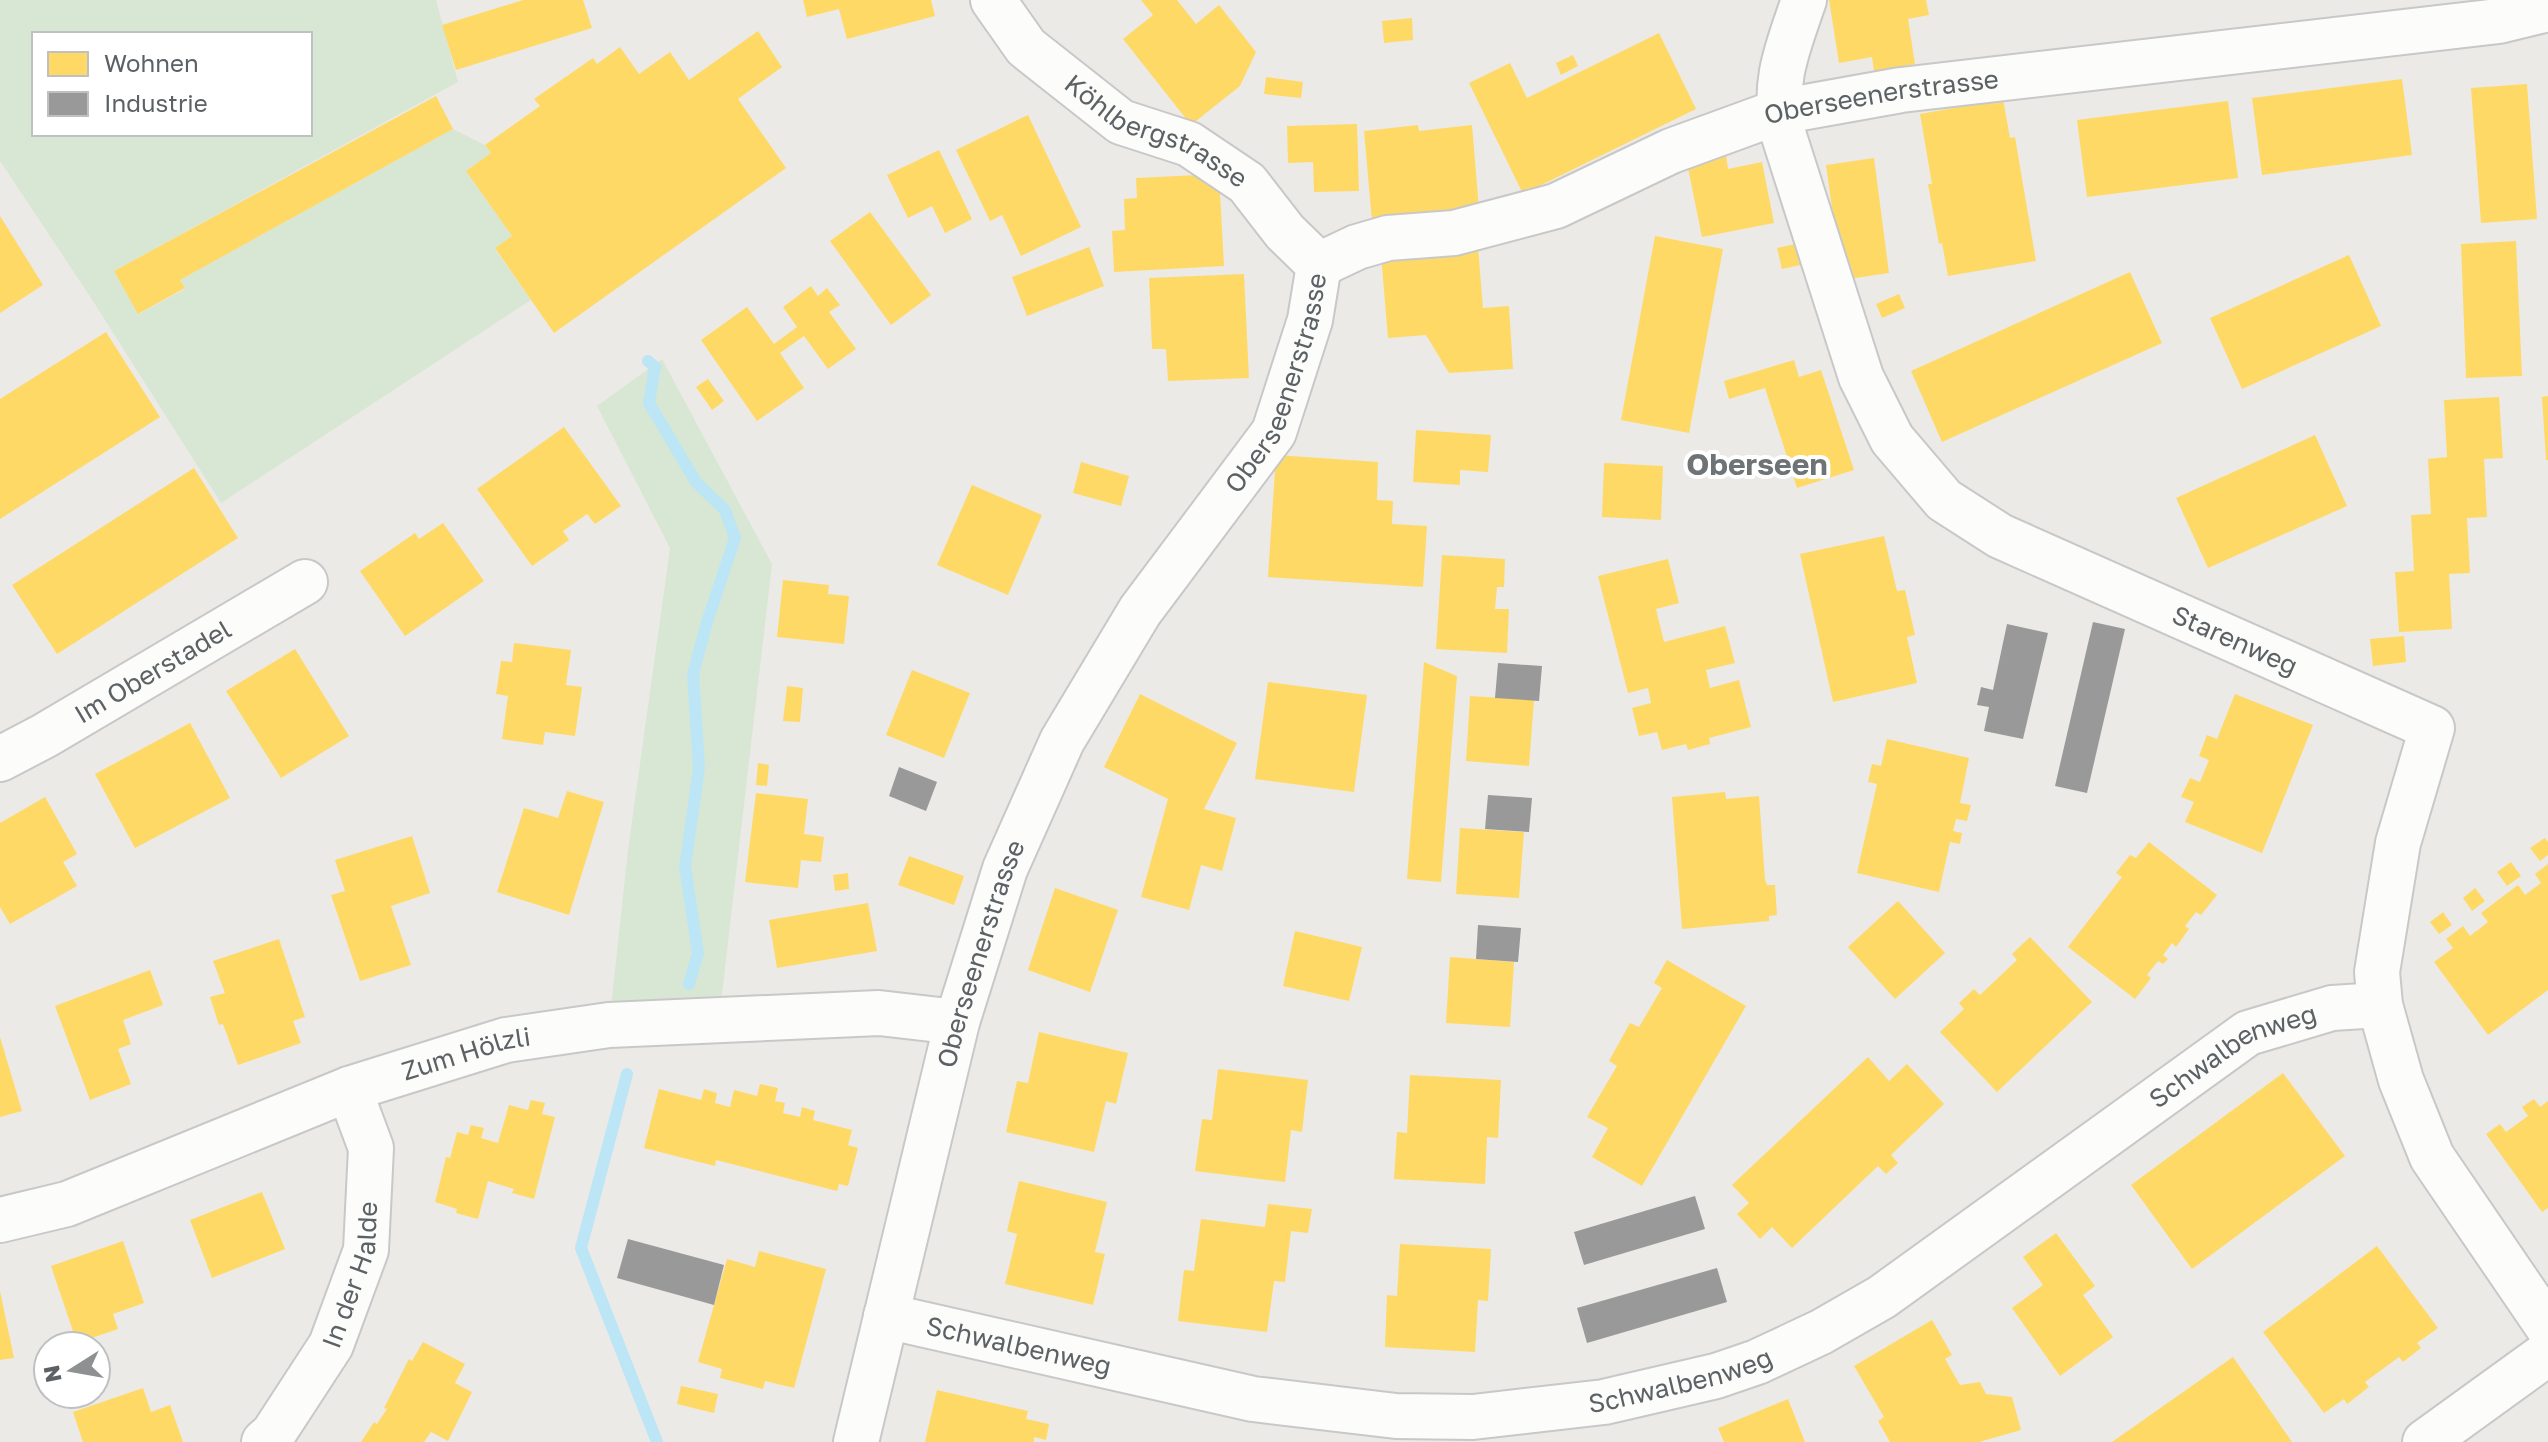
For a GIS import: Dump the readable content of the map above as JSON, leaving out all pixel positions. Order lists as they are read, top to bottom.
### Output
{
  "streets": {
    "street": [
      "Oberseenerstrasse",
      "Köhlbergstrasse",
      "Starenweg",
      "Im Oberstadel",
      "Zum Hölzli",
      "Schwalbenweg",
      "In der Halde"
    ]
  },
  "crossings": [
    ["Oberseenerstrasse", "Köhlbergstrasse"],
    ["Oberseenerstrasse", "Starenweg"],
    ["Oberseenerstrasse", "Zum Hölzli"],
    ["Oberseenerstrasse", "Schwalbenweg"],
    ["Starenweg", "Schwalbenweg"],
    ["Zum Hölzli", "In der Halde"]
  ],
  "districts": ["Oberseen"],
  "legend": ["Wohnen", "Industrie"],
  "north": "left"
}
